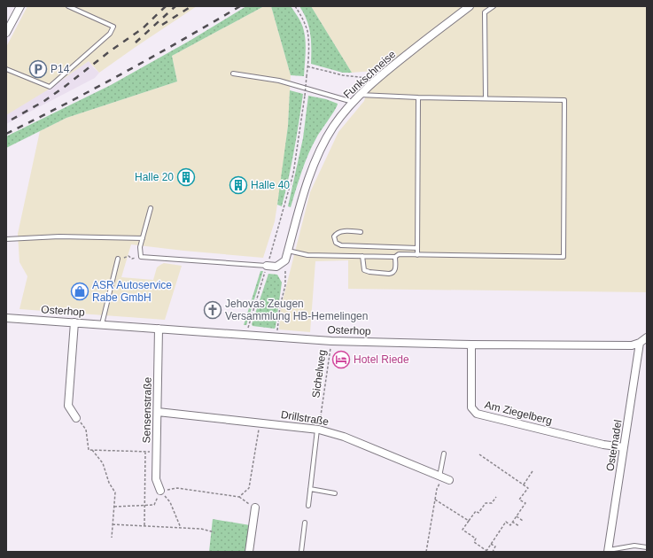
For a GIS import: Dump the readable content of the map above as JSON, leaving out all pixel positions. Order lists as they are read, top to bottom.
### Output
{
  "streets": {
    "street": [
      "Funkschneise",
      "Osterhop",
      "Sensenstraße",
      "Am Ziegelberg",
      "Drillstraße",
      "Osternadel"
    ],
    "path": ["Sichelweg"]
  },
  "crossings": [
    ["Osterhop", "Sichelweg"],
    ["Osterhop", "Sensenstraße"],
    ["Osterhop", "Am Ziegelberg"],
    ["Osterhop", "Osternadel"],
    ["Sichelweg", "Drillstraße"],
    ["Sensenstraße", "Drillstraße"],
    ["Am Ziegelberg", "Osternadel"]
  ],
  "places": {
    "parking": ["P14"],
    "building": ["Halle 20", "Halle 40"],
    "shop": ["ASR Autoservice Rabe GmbH"],
    "church": ["Jehovas Zeugen Versammlung HB-Hemelingen"],
    "hotel": ["Hotel Riede"]
  }
}
